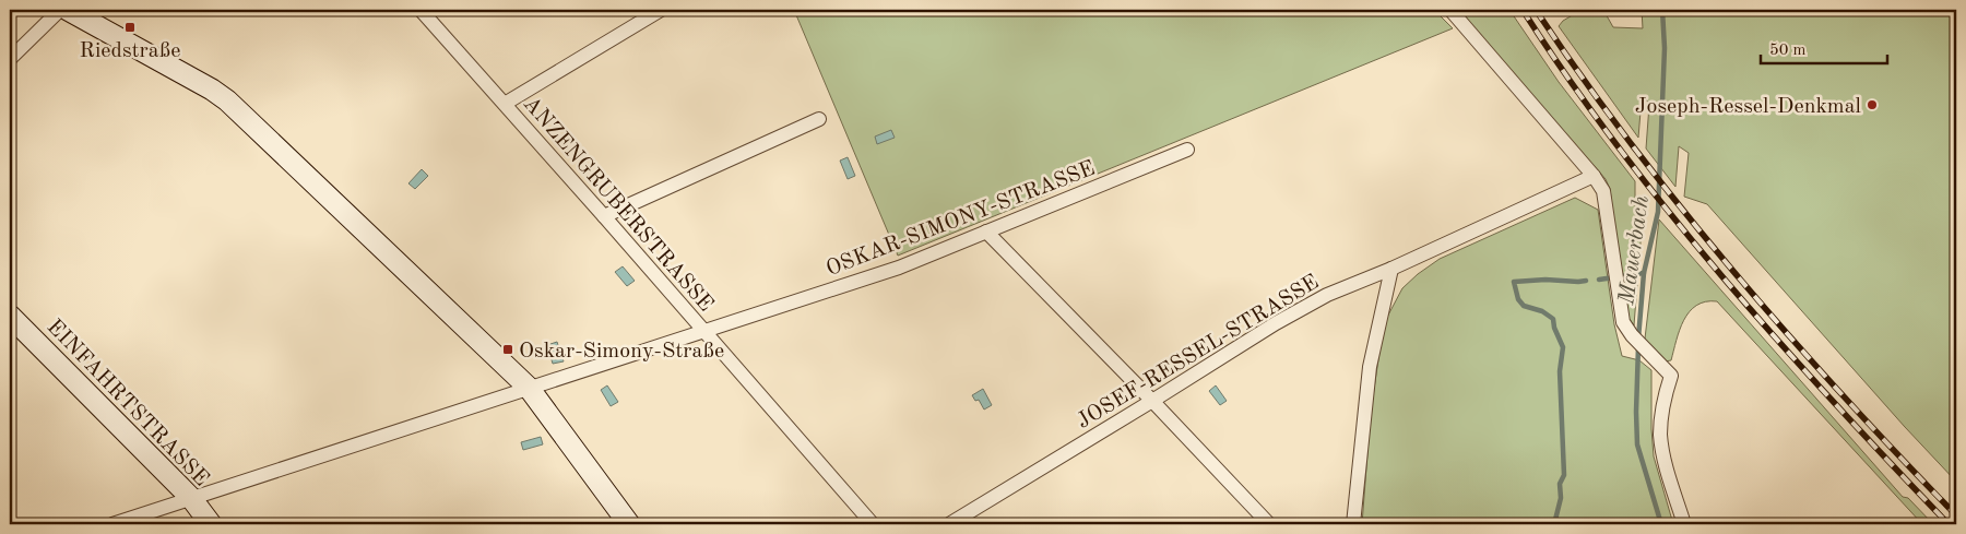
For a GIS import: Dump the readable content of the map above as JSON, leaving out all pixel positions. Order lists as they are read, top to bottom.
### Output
{
  "streets": {
    "street": [
      "ANZENGRUBERSTRASSE",
      "OSKAR-SIMONY-STRASSE",
      "JOSEF-RESSEL-STRASSE",
      "EINFAHRTSTRASSE"
    ]
  },
  "crossings": [
    ["ANZENGRUBERSTRASSE", "OSKAR-SIMONY-STRASSE"],
    ["OSKAR-SIMONY-STRASSE", "EINFAHRTSTRASSE"]
  ],
  "water": ["Mauerbach"],
  "places": {
    "transit": ["Riedstraße", "Oskar-Simony-Straße"],
    "other": ["Joseph-Ressel-Denkmal"]
  },
  "scale_bar": "50 m"
}
